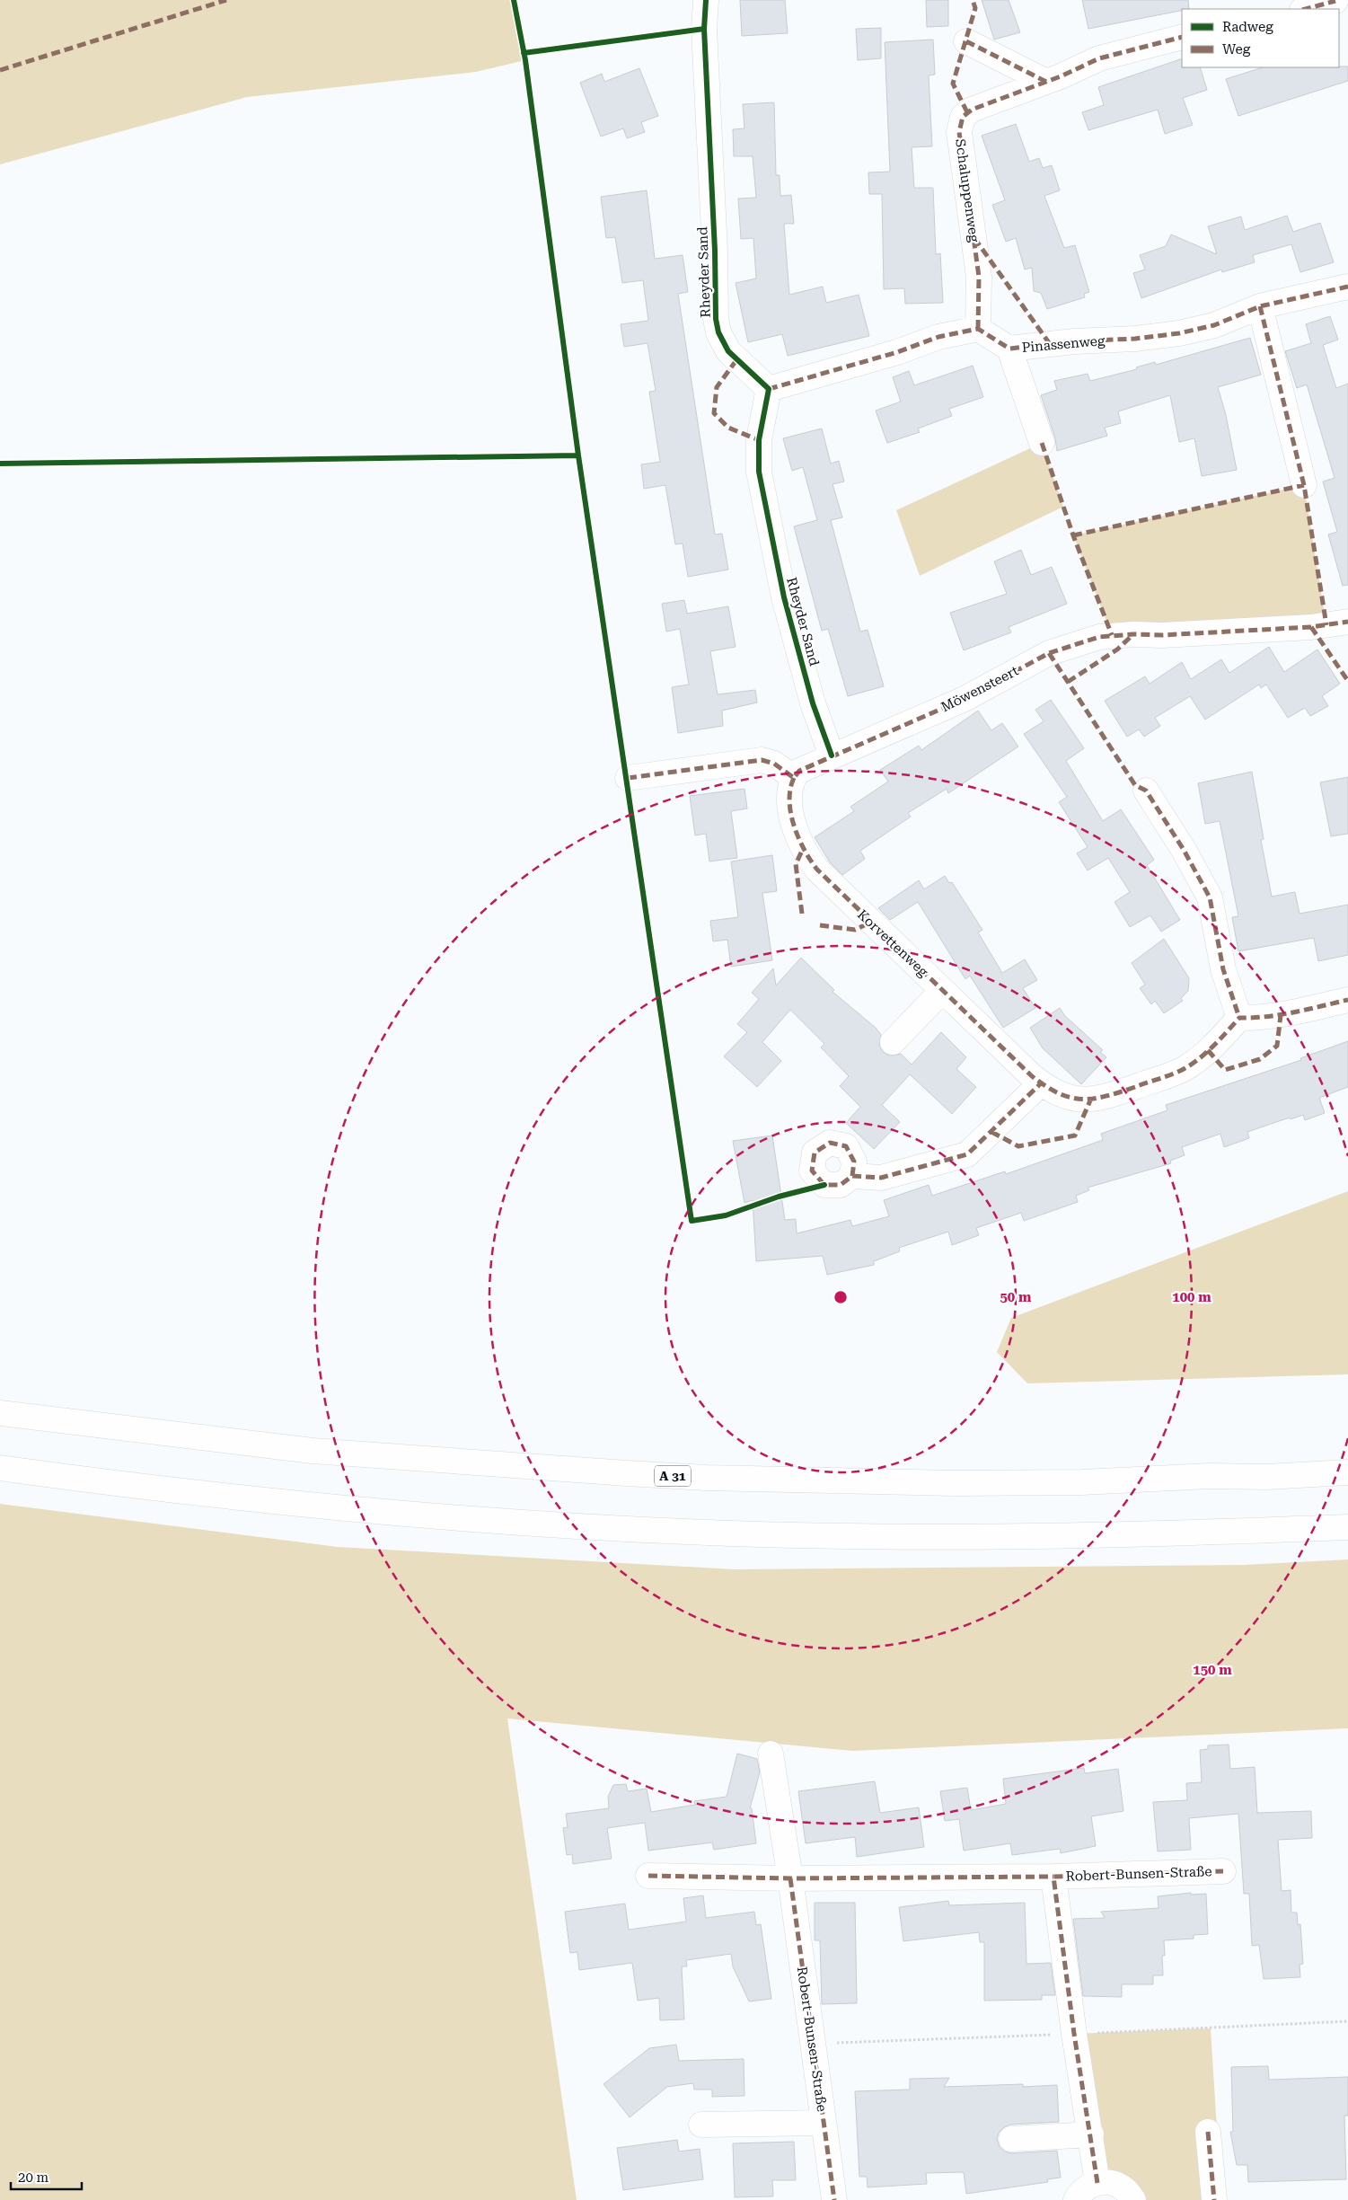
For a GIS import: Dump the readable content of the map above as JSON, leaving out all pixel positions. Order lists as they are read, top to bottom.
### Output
{
  "streets": {
    "main road": [
      "Schaluppenweg",
      "Rheyder Sand",
      "Pinassenweg",
      "Möwensteert",
      "Korvettenweg",
      "A 31",
      "Robert-Bunsen-Straße"
    ]
  },
  "crossings": [
    ["Schaluppenweg", "Pinassenweg"],
    ["Rheyder Sand", "Möwensteert"],
    ["Möwensteert", "Korvettenweg"]
  ],
  "legend": ["Radweg", "Weg"],
  "scale_bar": "20 m",
  "rings": ["50 m", "100 m", "150 m"]
}
